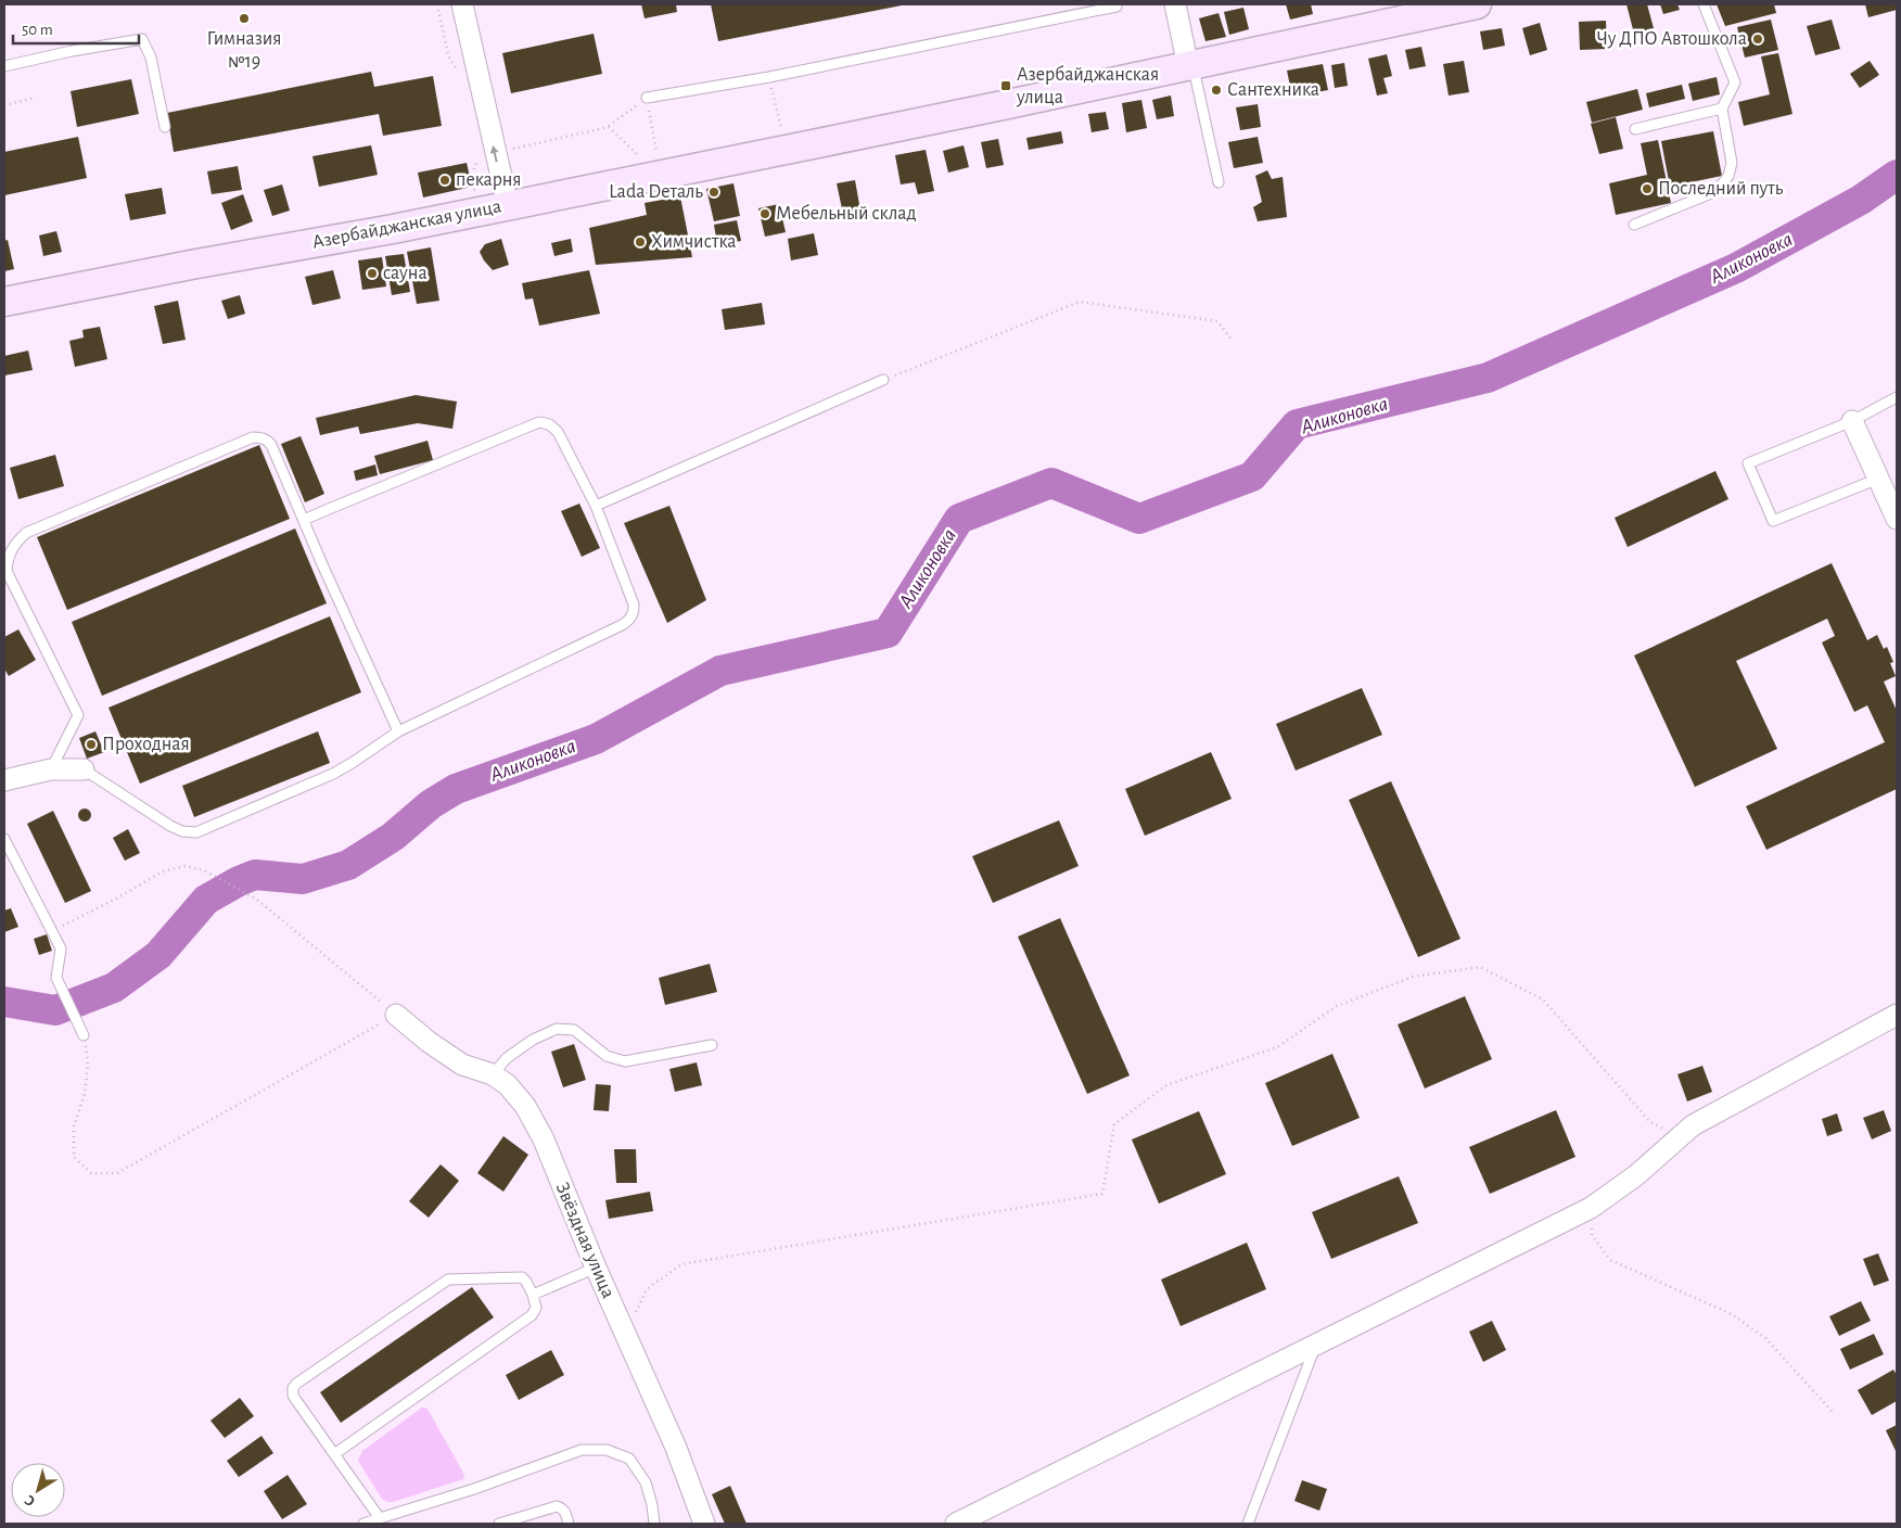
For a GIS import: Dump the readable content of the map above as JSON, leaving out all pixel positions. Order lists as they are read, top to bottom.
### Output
{
  "streets": {
    "main road": ["Азербайджанская улица"],
    "street": ["Звёздная улица"]
  },
  "water": ["Аликоновка"],
  "places": {
    "other": [
      "Гимназия №19",
      "Чу ДПО Автошкола",
      "Сантехника",
      "пекарня",
      "Последний путь",
      "Lada Dеталь",
      "Мебельный склад",
      "Химчистка",
      "сауна",
      "Проходная"
    ],
    "transit": ["Азербайджанская улица"]
  },
  "scale_bar": "50 m",
  "north": "bottom left"
}
